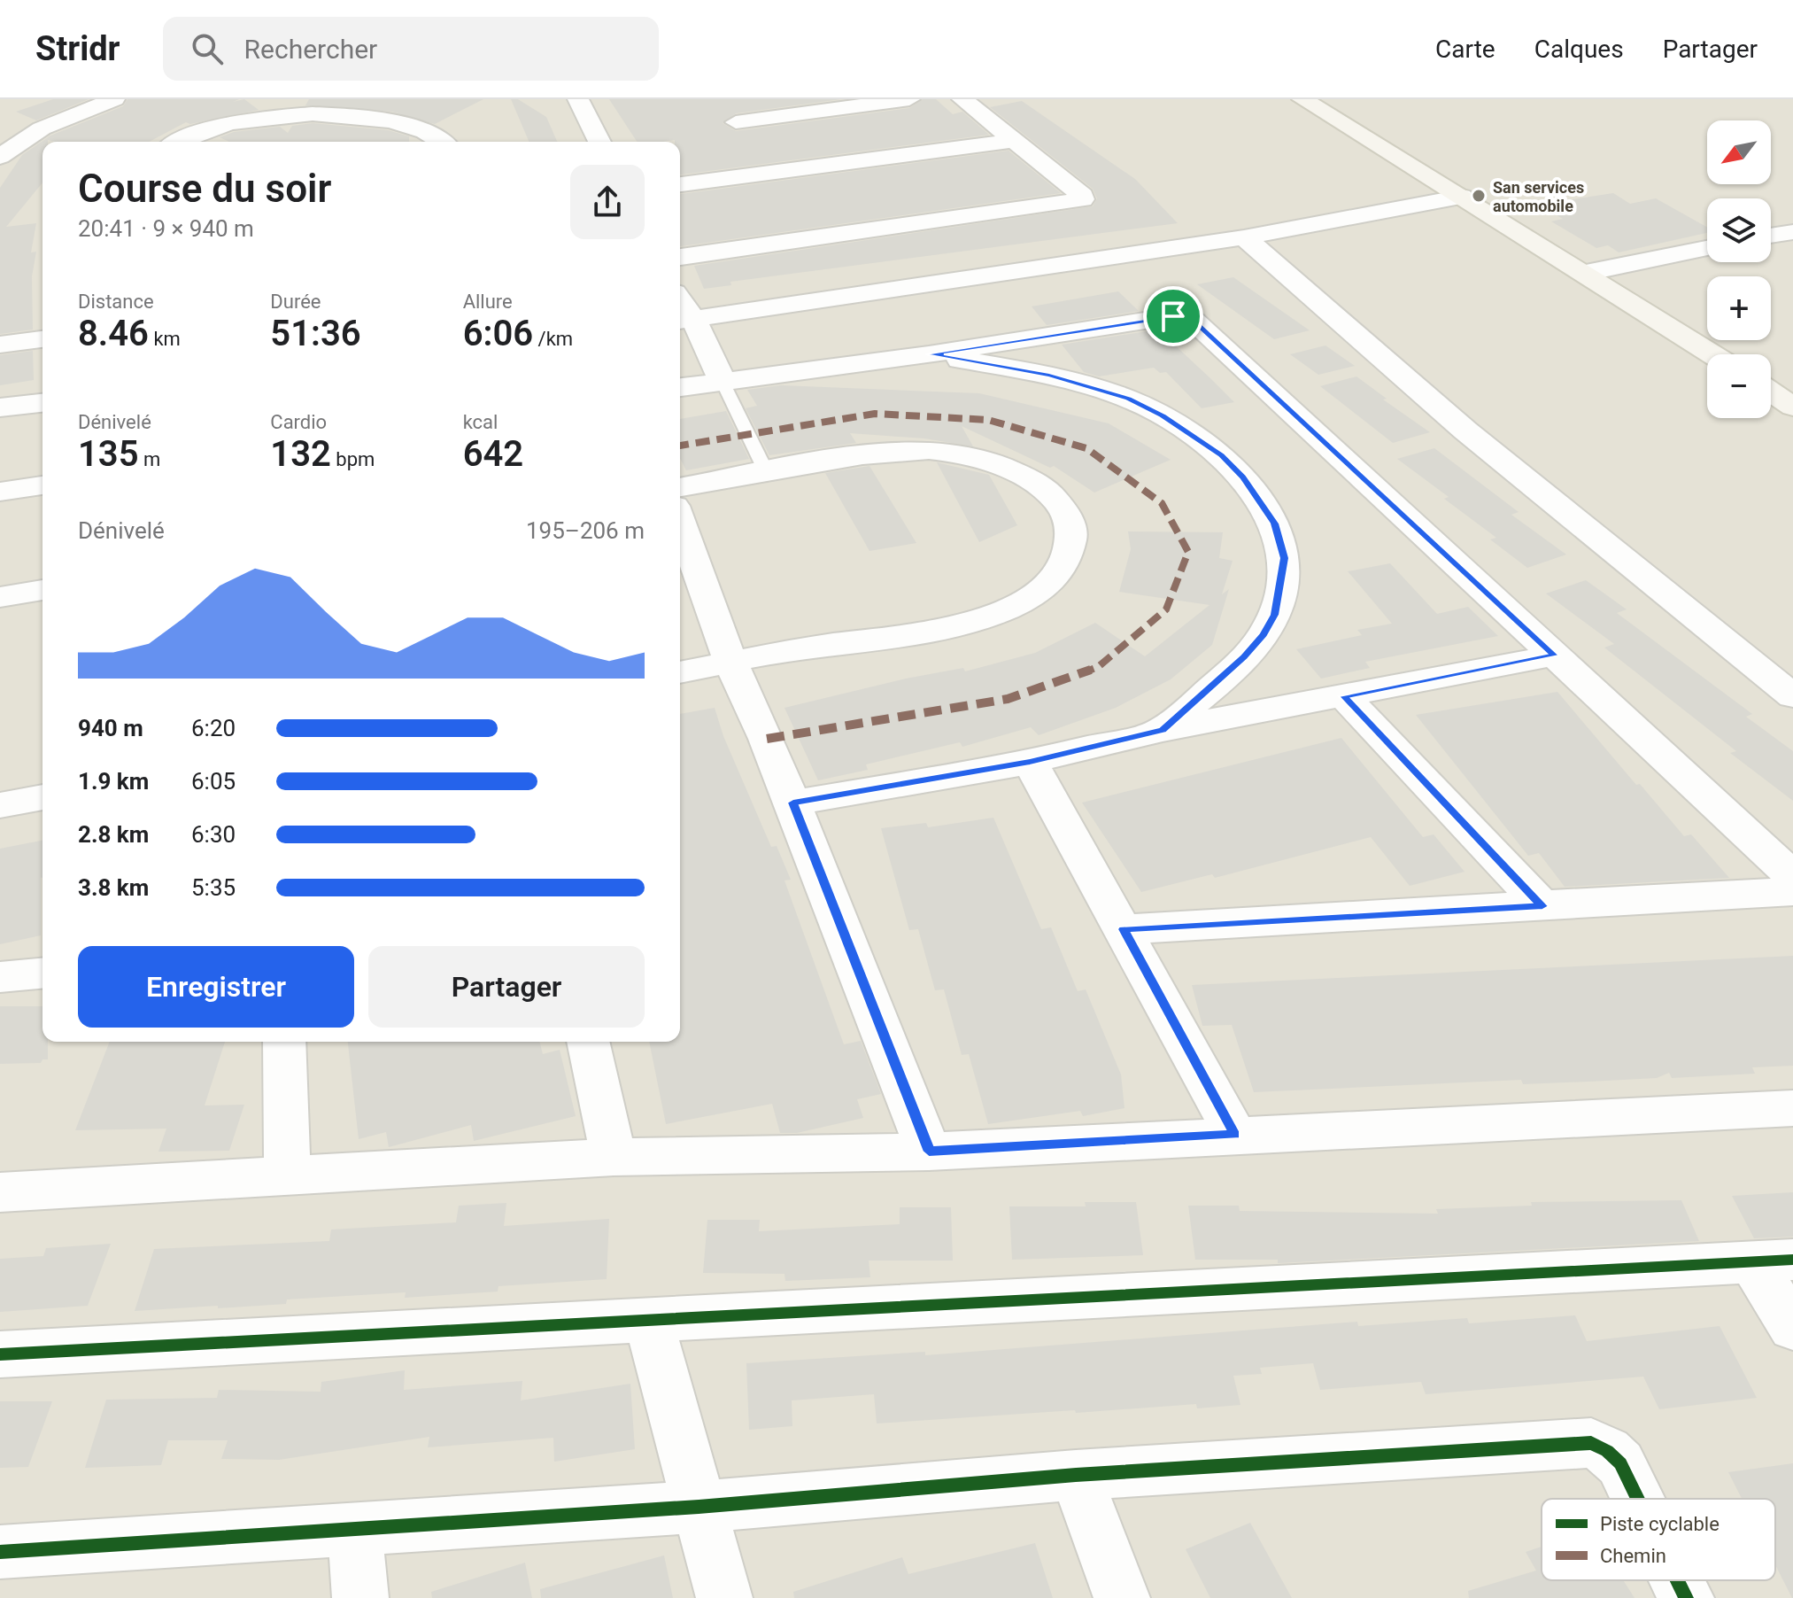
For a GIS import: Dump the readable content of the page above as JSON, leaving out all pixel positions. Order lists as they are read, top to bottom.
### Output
{
  "places": ["San services automobile"],
  "legend": ["Piste cyclable", "Chemin"],
  "north": "bottom left",
  "page": {
    "header": "Stridr",
    "search": "Rechercher",
    "nav": ["Carte", "Calques", "Partager"],
    "map_buttons": ["+", "−"],
    "heading": ["Course du soir", "20:41 · 9 × 940 m"],
    "stats": [
      ["Distance", "8.46 km"],
      ["Durée", "51:36"],
      ["Allure", "6:06 /km"],
      ["Dénivelé", "135 m"],
      ["Cardio", "132 bpm"],
      ["kcal", "642"]
    ],
    "chart": ["Dénivelé", "195–206 m"],
    "list": [
      {
        "name": "940 m",
        "note": "6:20"
      },
      {
        "name": "1.9 km",
        "note": "6:05"
      },
      {
        "name": "2.8 km",
        "note": "6:30"
      },
      {
        "name": "3.8 km",
        "note": "5:35"
      }
    ],
    "buttons": ["Enregistrer", "Partager"]
  }
}
